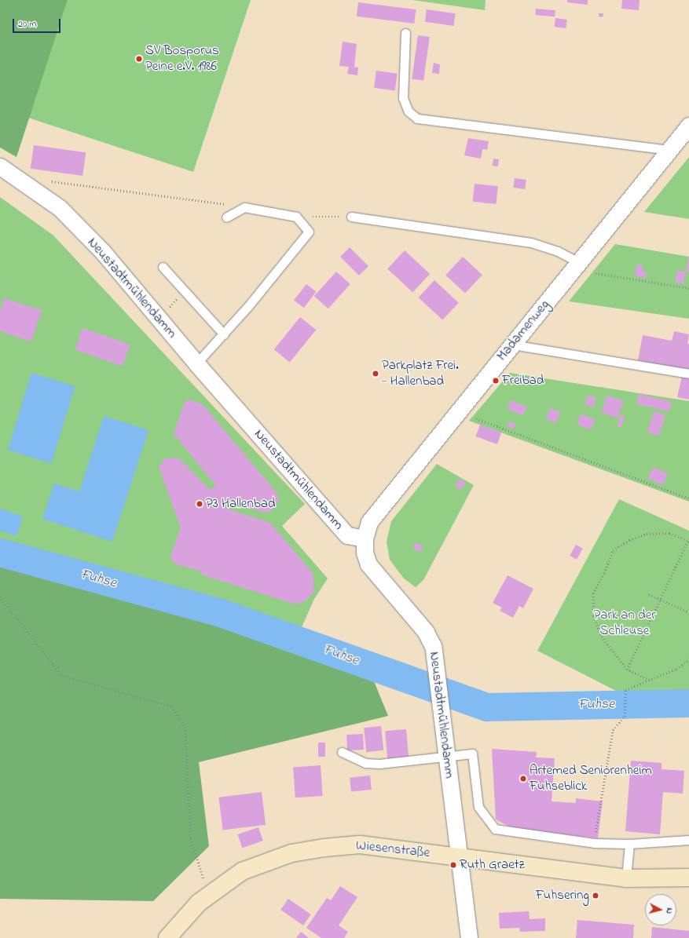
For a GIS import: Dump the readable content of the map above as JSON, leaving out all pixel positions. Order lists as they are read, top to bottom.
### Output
{
  "streets": {
    "street": ["Neustadtmühlendamm", "Madamenweg", "Wiesenstraße"]
  },
  "crossings": [
    ["Neustadtmühlendamm", "Madamenweg"],
    ["Neustadtmühlendamm", "Wiesenstraße"]
  ],
  "water": ["Fuhse"],
  "parks": ["Park an der Schleuse"],
  "places": [
    "SV Bosporus Peine e.V. 1986",
    "Parkplatz Frei. - Hallenbad",
    "Freibad",
    "P3 Hallenbad",
    "Artemed Seniorenheim Fuhseblick",
    "Ruth Graetz",
    "Fuhsering"
  ],
  "scale_bar": "20 m",
  "north": "right"
}
